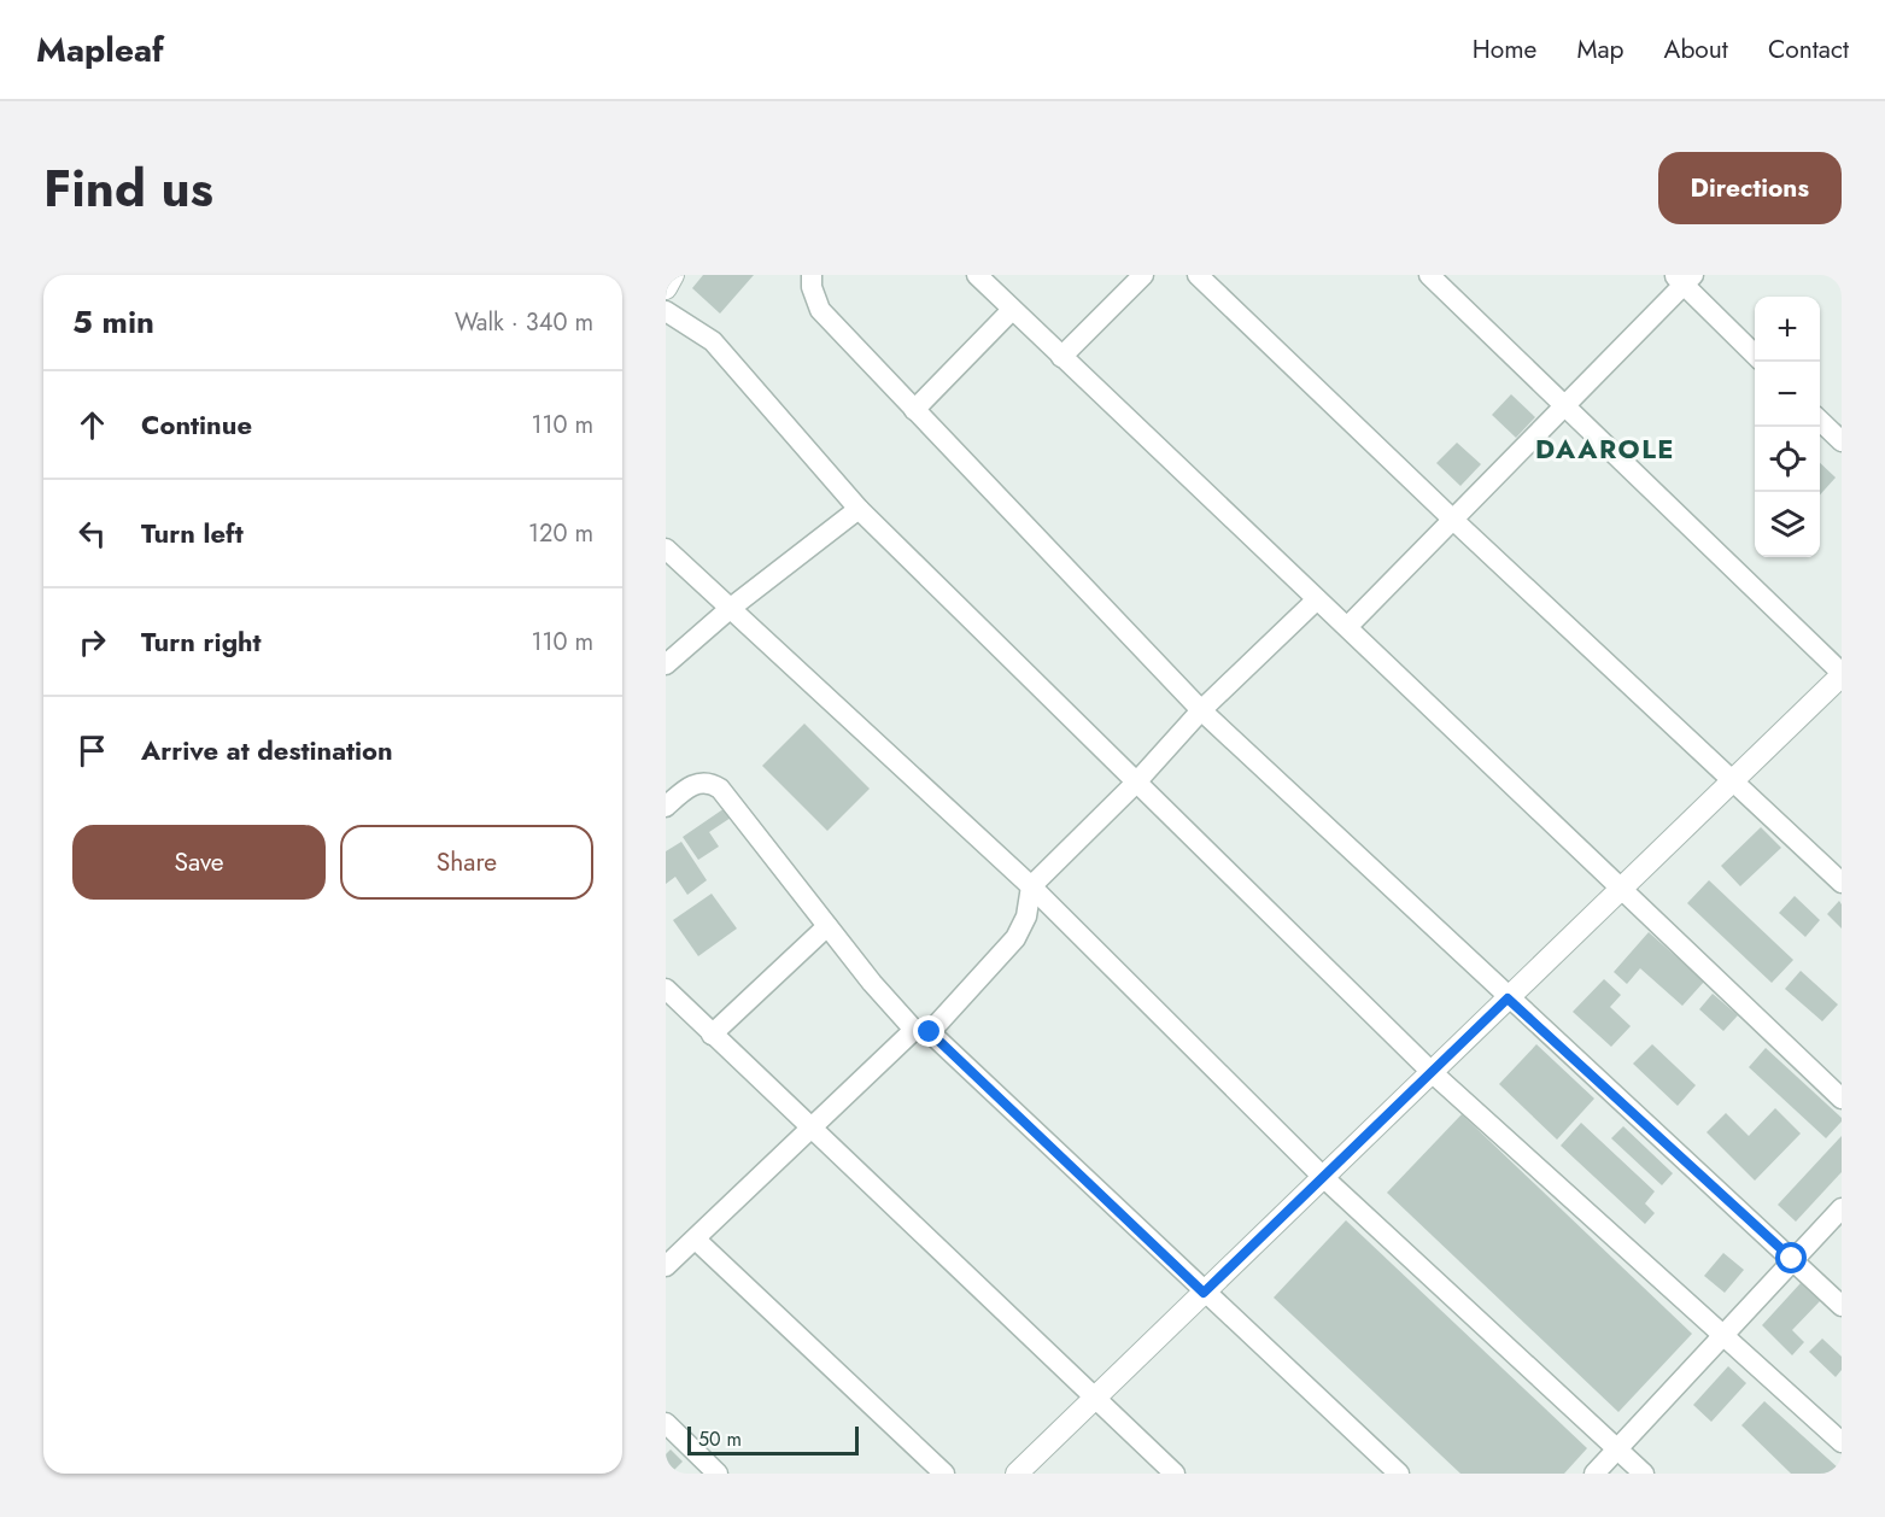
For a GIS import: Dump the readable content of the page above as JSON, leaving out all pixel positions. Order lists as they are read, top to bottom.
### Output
{
  "districts": ["DAAROLE"],
  "scale_bar": "50 m",
  "page": {
    "header": "Mapleaf",
    "nav": [
      "Home",
      "Map",
      "About",
      "Contact"
    ],
    "title": "Find us",
    "buttons": [
      "Directions",
      ["Save", "Share"]
    ],
    "heading": ["5 min", "Walk · 340 m"],
    "map_buttons": ["+", "−"],
    "list": [
      ["Continue", "110 m"],
      ["Turn left", "120 m"],
      ["Turn right", "110 m"],
      "Arrive at destination"
    ],
    "scale": "50 m"
  }
}
